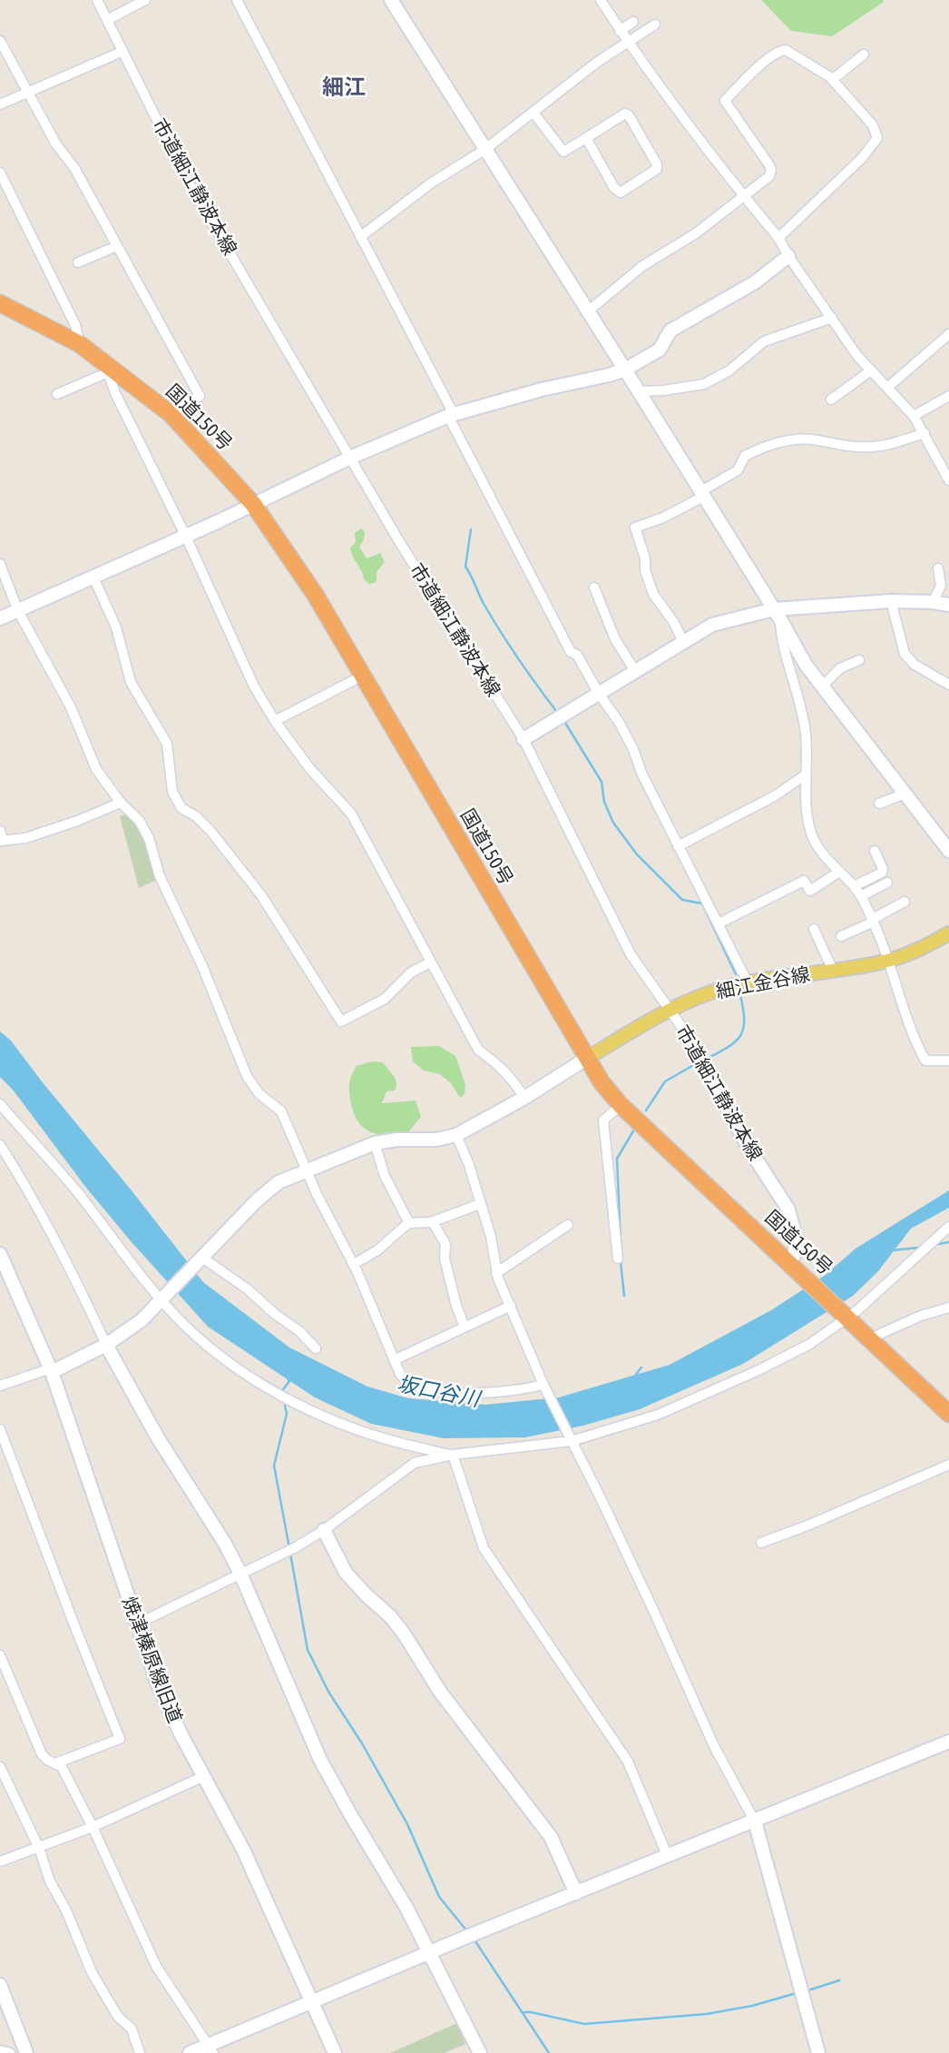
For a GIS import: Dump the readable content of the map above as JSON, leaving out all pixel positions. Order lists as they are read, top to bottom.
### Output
{
  "streets": {
    "highway": ["国道150号"],
    "main road": ["細江金谷線"],
    "street": ["市道細江静波本線", "焼津榛原線旧道"]
  },
  "crossings": [
    ["市道細江静波本線", "国道150号"],
    ["市道細江静波本線", "細江金谷線"],
    ["国道150号", "細江金谷線"]
  ],
  "districts": ["細江"],
  "water": ["坂口谷川"]
}
